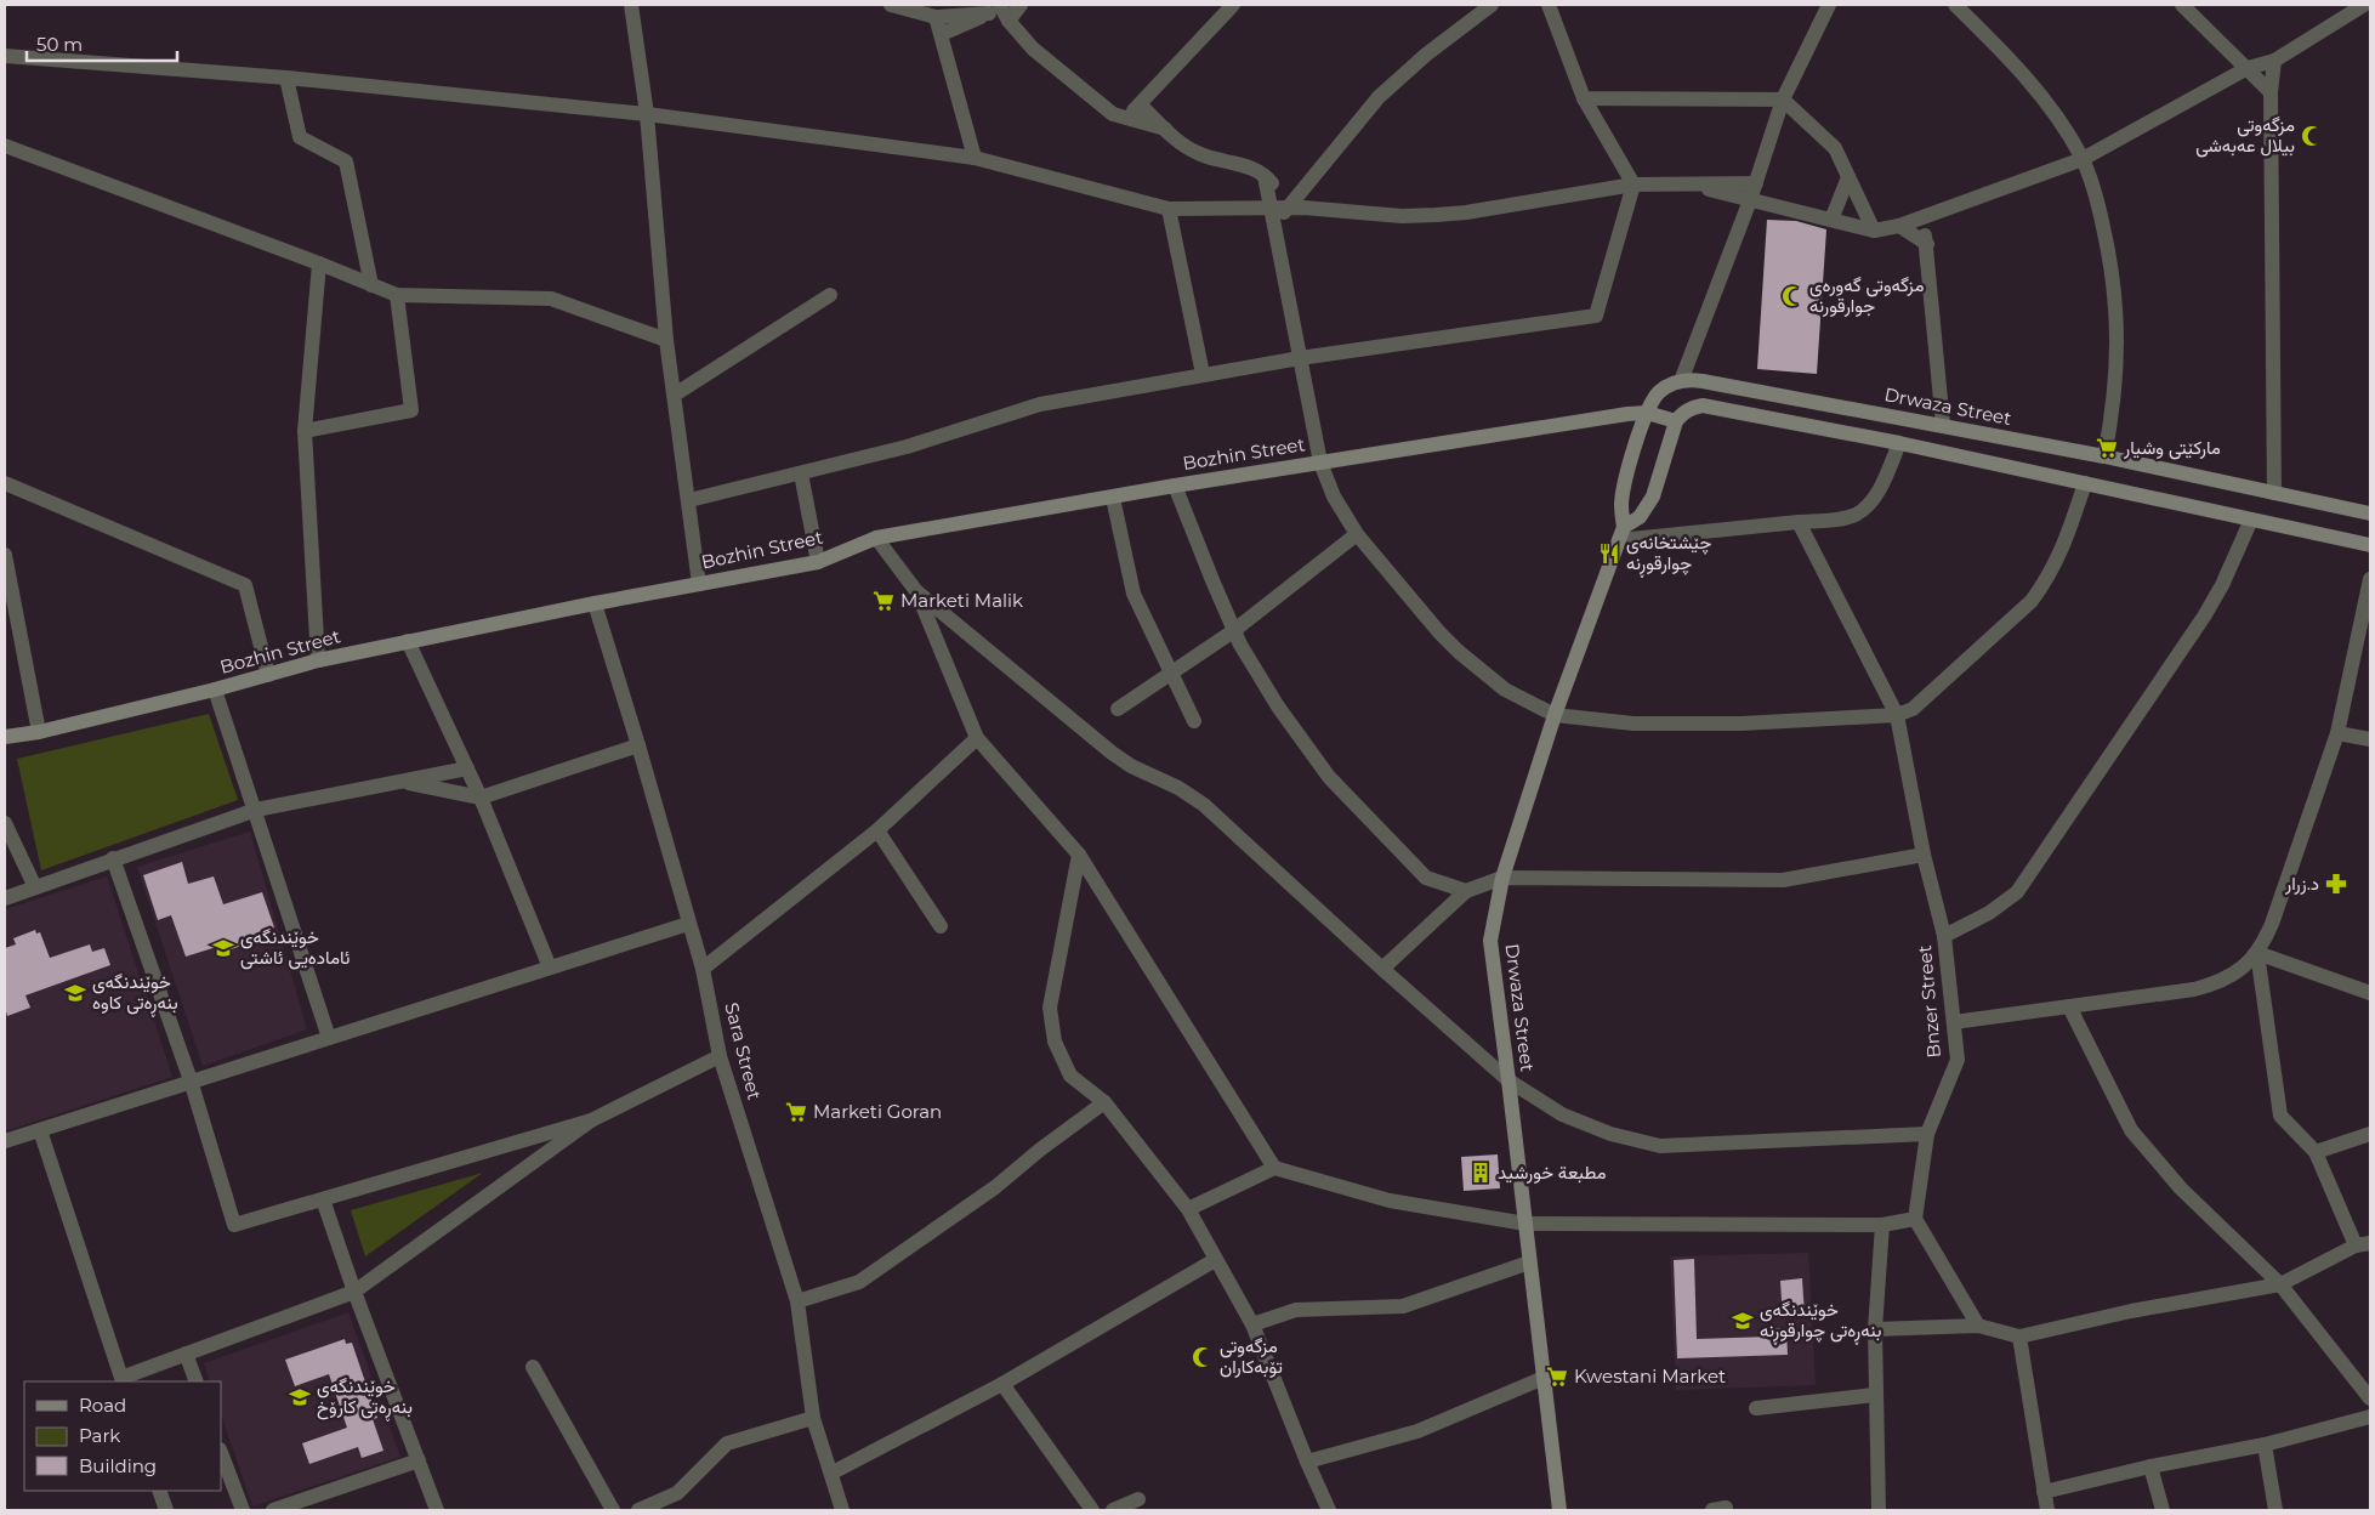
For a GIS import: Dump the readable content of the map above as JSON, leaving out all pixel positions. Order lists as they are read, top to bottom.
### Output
{
  "streets": {
    "street": [
      "Drwaza Street",
      "Bozhin Street",
      "Bnzer Street",
      "Sara Street"
    ]
  },
  "crossings": [
    ["Drwaza Street", "Bozhin Street"],
    ["Bozhin Street", "Sara Street"]
  ],
  "places": {
    "mosque": ["مزگەوتی بیلال عەبەشی", "مزگەوتی گەورەی جوارقورنە", "مزگەوتی تۆبەکاران"],
    "supermarket": [
      "مارکێتی وشیار",
      "Marketi Malik",
      "Marketi Goran",
      "Kwestani Market"
    ],
    "restaurant": ["چێشتخانەی چوارقوڕنە"],
    "pharmacy": ["د.زرار"],
    "school or university": [
      "خوێندنگەی ئامادەیی ئاشتی",
      "خوێندنگەی بنەڕەتی کاوە",
      "خوێندنگەی بنەڕەتی چوارقوڕنە",
      "خوێندنگەی بنەڕەتی کارۆخ"
    ],
    "building": ["مطبعة خورشيد"]
  },
  "legend": ["Road", "Park", "Building"],
  "scale_bar": "50 m"
}
